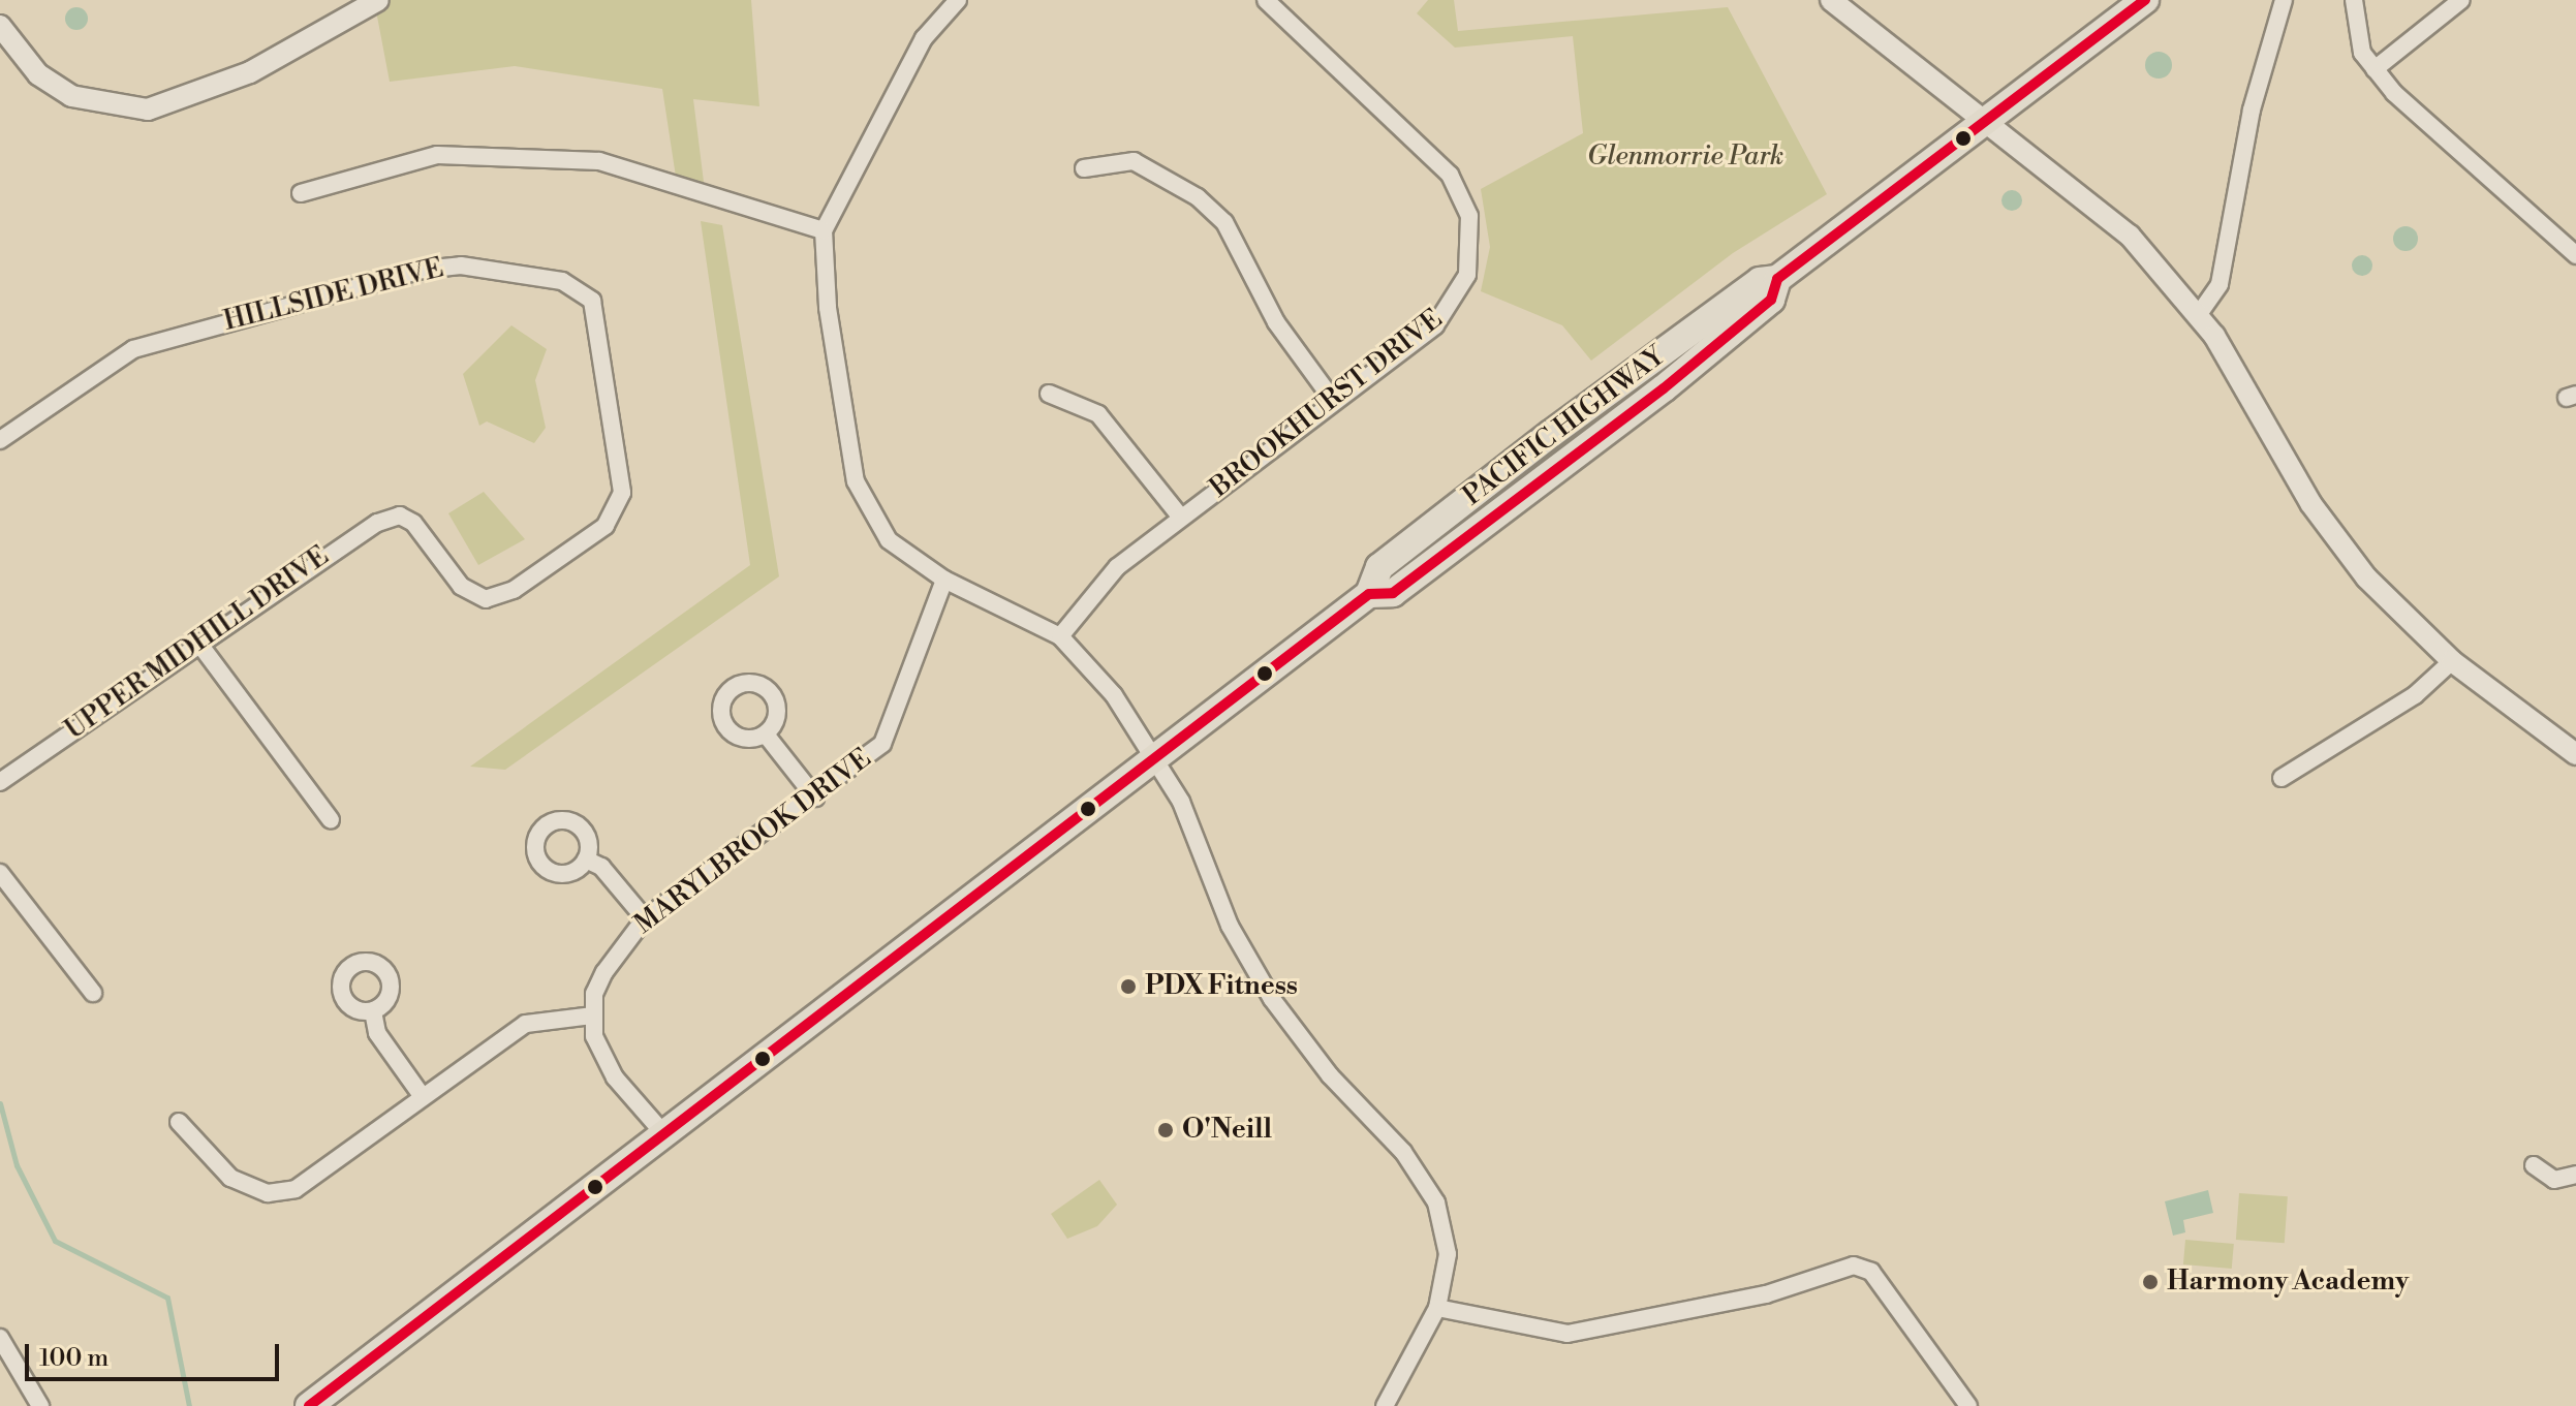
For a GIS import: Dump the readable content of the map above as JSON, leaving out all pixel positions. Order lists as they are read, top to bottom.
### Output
{
  "streets": {
    "main road": ["PACIFIC HIGHWAY"],
    "street": [
      "HILLSIDE DRIVE",
      "BROOKHURST DRIVE",
      "UPPER MIDHILL DRIVE",
      "MARYLBROOK DRIVE"
    ]
  },
  "crossings": [
    ["HILLSIDE DRIVE", "UPPER MIDHILL DRIVE"]
  ],
  "parks": ["Glenmorrie Park"],
  "places": ["PDX Fitness", "O'Neill", "Harmony Academy"],
  "scale_bar": "100 m"
}
